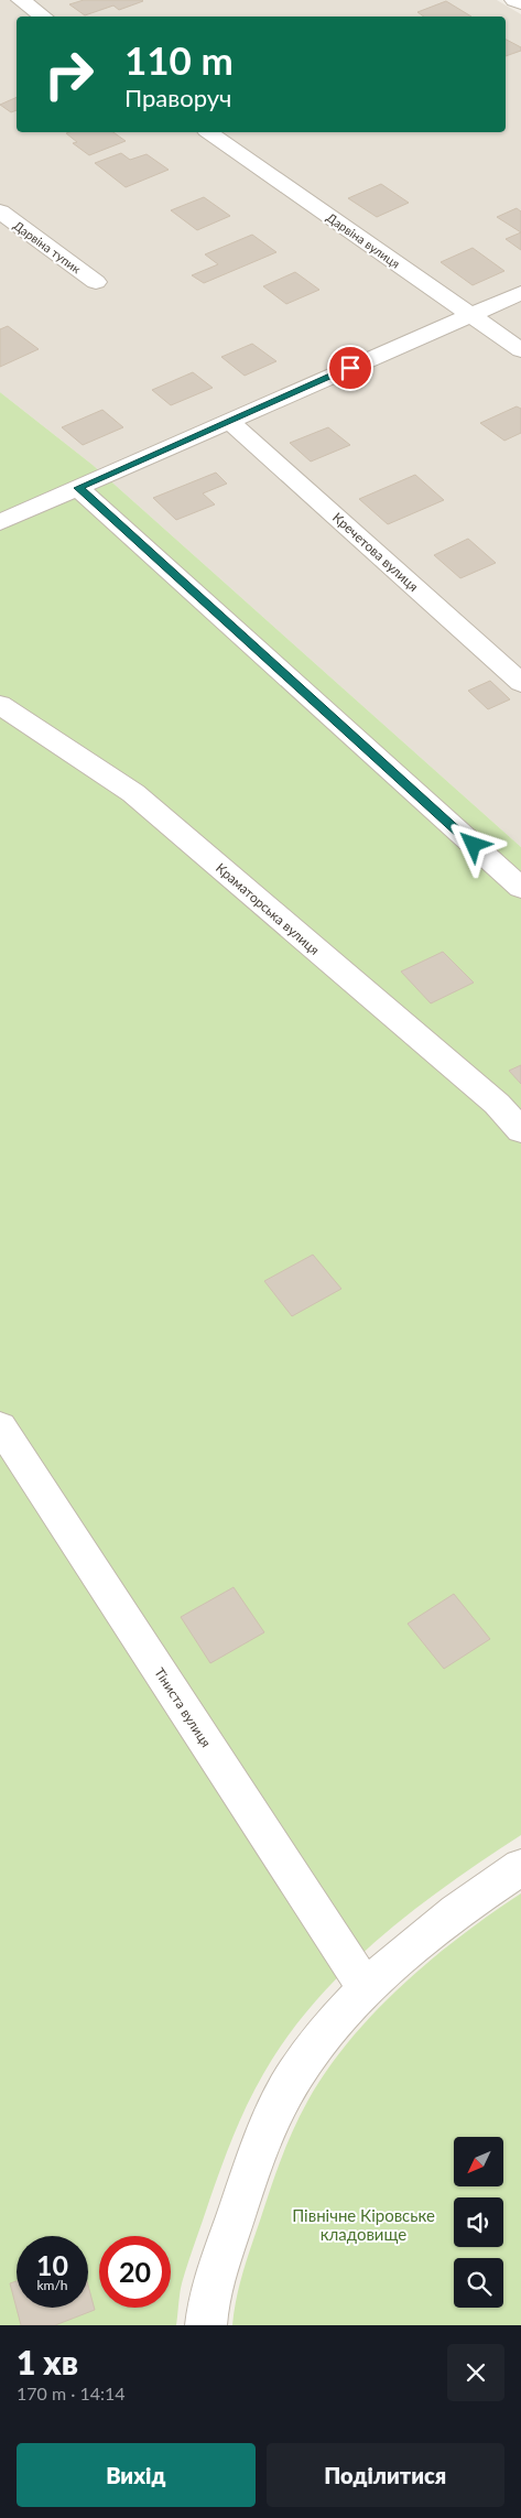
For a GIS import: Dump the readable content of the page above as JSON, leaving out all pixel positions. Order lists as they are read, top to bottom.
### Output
{
  "streets": {
    "street": [
      "Дарвіна вулиця",
      "Дарвіна тупик",
      "Кречетова вулиця",
      "Краматорська вулиця",
      "Тіниста вулиця"
    ]
  },
  "parks": ["Північне Кіровське кладовище"],
  "north": "bottom left",
  "page": {
    "turn": ["110 m", "Праворуч"],
    "speed": "10 km/h",
    "limit": "20",
    "heading": ["1 хв", "170 m · 14:14"],
    "buttons": ["Вихід", "Поділитися"]
  }
}
